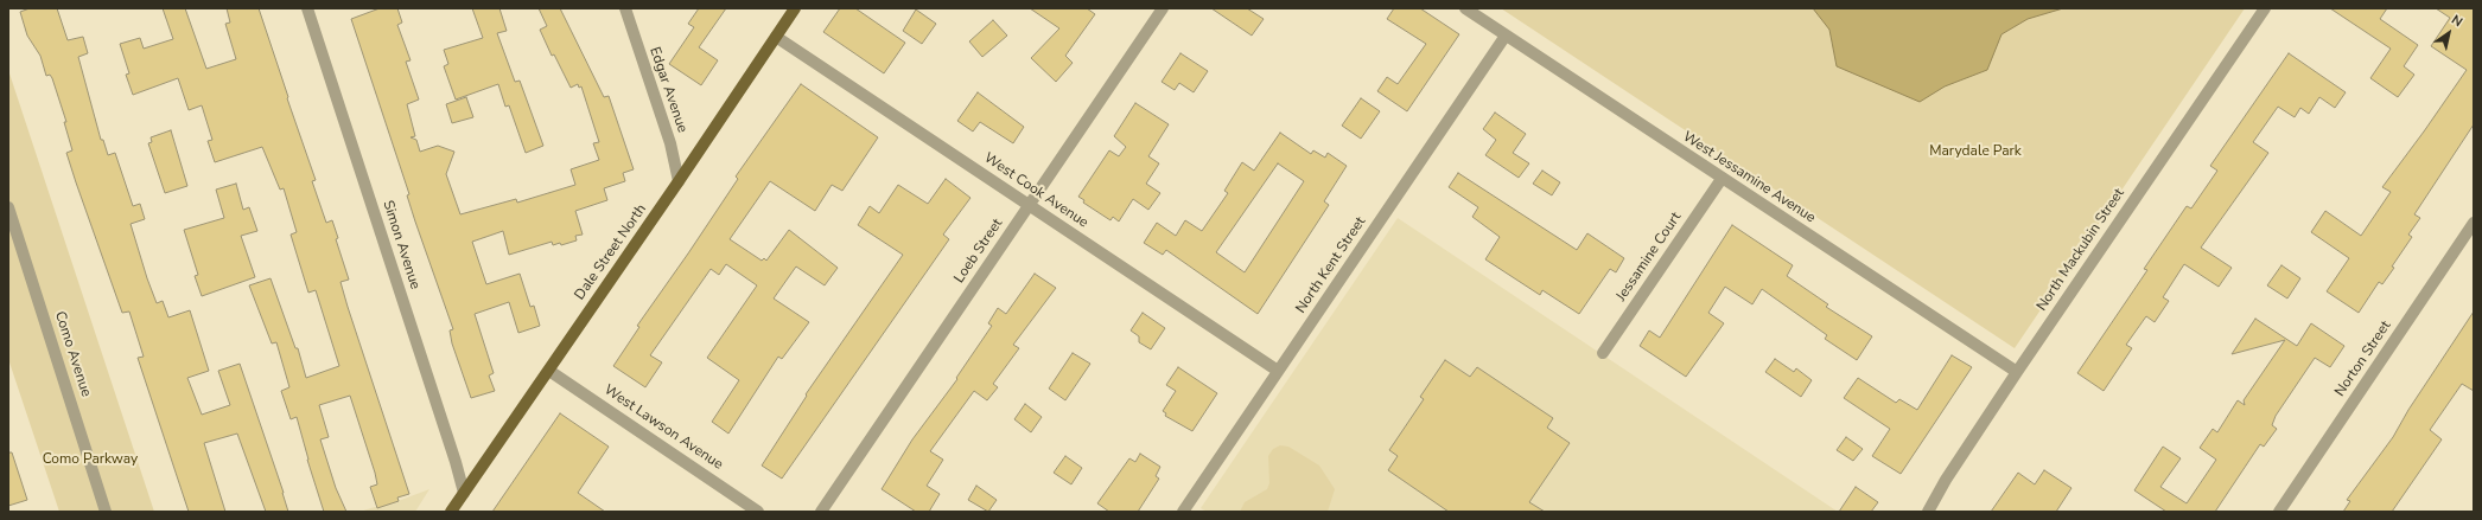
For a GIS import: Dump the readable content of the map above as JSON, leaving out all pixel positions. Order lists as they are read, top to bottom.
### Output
{
  "streets": {
    "main road": ["Dale Street North"],
    "street": [
      "Edgar Avenue",
      "West Jessamine Avenue",
      "West Cook Avenue",
      "Simon Avenue",
      "North Mackubin Street",
      "Loeb Street",
      "Jessamine Court",
      "North Kent Street",
      "Como Avenue",
      "Norton Street",
      "West Lawson Avenue"
    ]
  },
  "crossings": [
    ["Edgar Avenue", "Dale Street North"],
    ["West Jessamine Avenue", "North Mackubin Street"],
    ["West Jessamine Avenue", "Jessamine Court"],
    ["West Jessamine Avenue", "North Kent Street"],
    ["West Cook Avenue", "Loeb Street"],
    ["West Cook Avenue", "Dale Street North"],
    ["West Cook Avenue", "North Kent Street"],
    ["Simon Avenue", "Dale Street North"],
    ["Dale Street North", "West Lawson Avenue"]
  ],
  "parks": ["Marydale Park", "Como Parkway"],
  "north": "top right"
}
